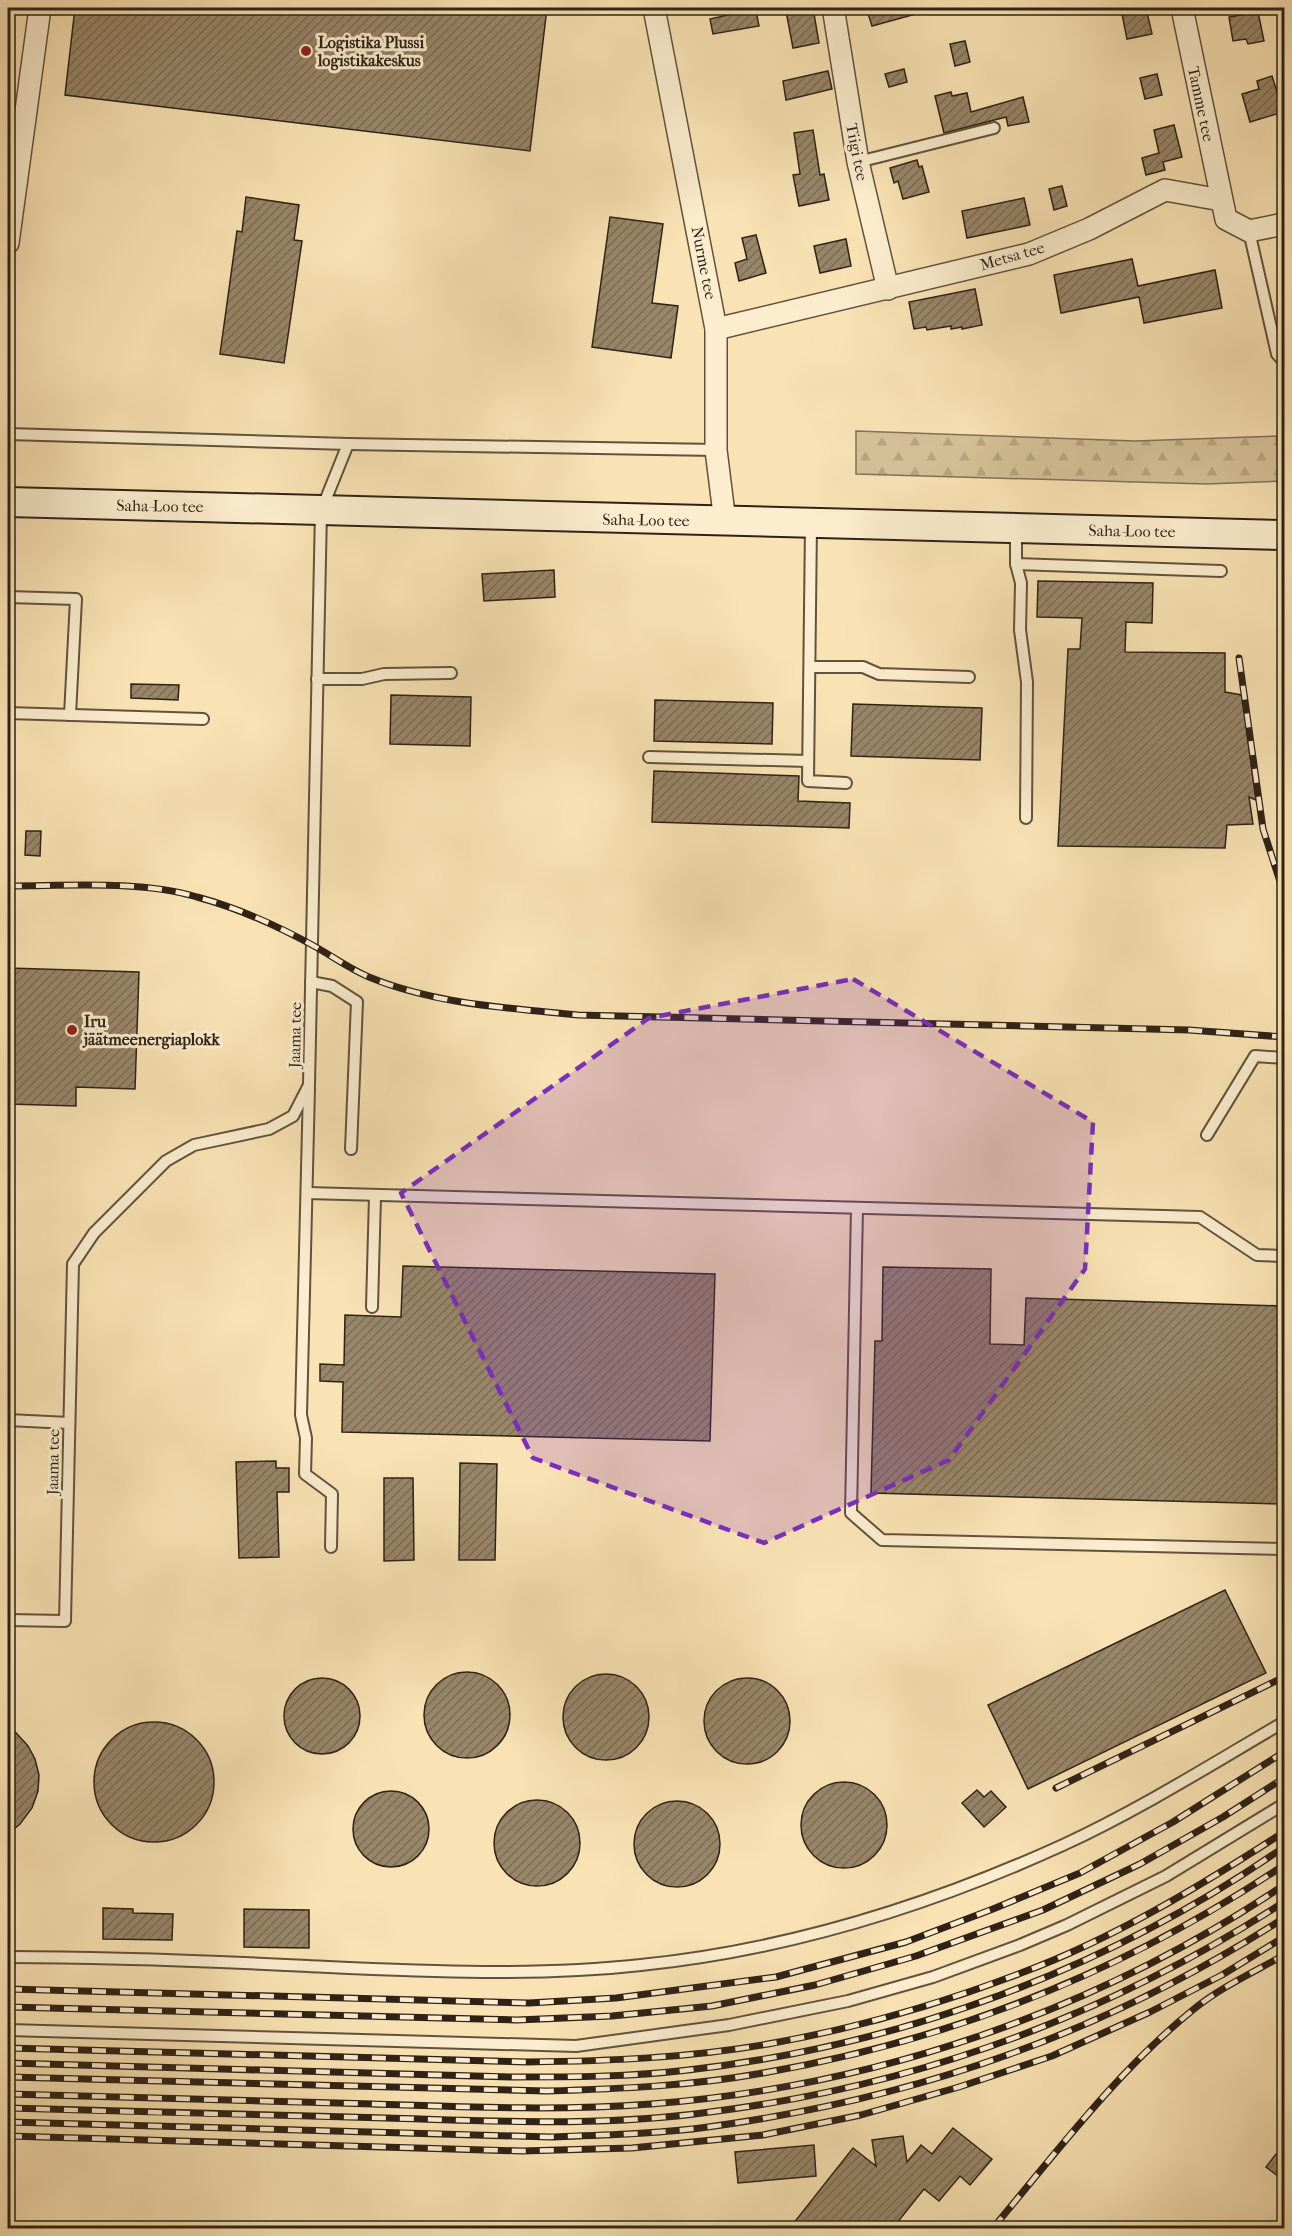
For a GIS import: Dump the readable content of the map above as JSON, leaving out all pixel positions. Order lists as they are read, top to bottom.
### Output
{
  "streets": {
    "main road": ["Saha-Loo tee"],
    "street": [
      "Tamme tee",
      "Tiigi tee",
      "Metsa tee",
      "Nurme tee"
    ],
    "lane": ["Jaama tee"]
  },
  "crossings": [
    ["Tamme tee", "Metsa tee"],
    ["Tiigi tee", "Metsa tee"],
    ["Metsa tee", "Nurme tee"],
    ["Nurme tee", "Saha-Loo tee"],
    ["Saha-Loo tee", "Jaama tee"]
  ],
  "places": ["Logistika Plussi logistikakeskus", "Iru jäätmeenergiaplokk"]
}
